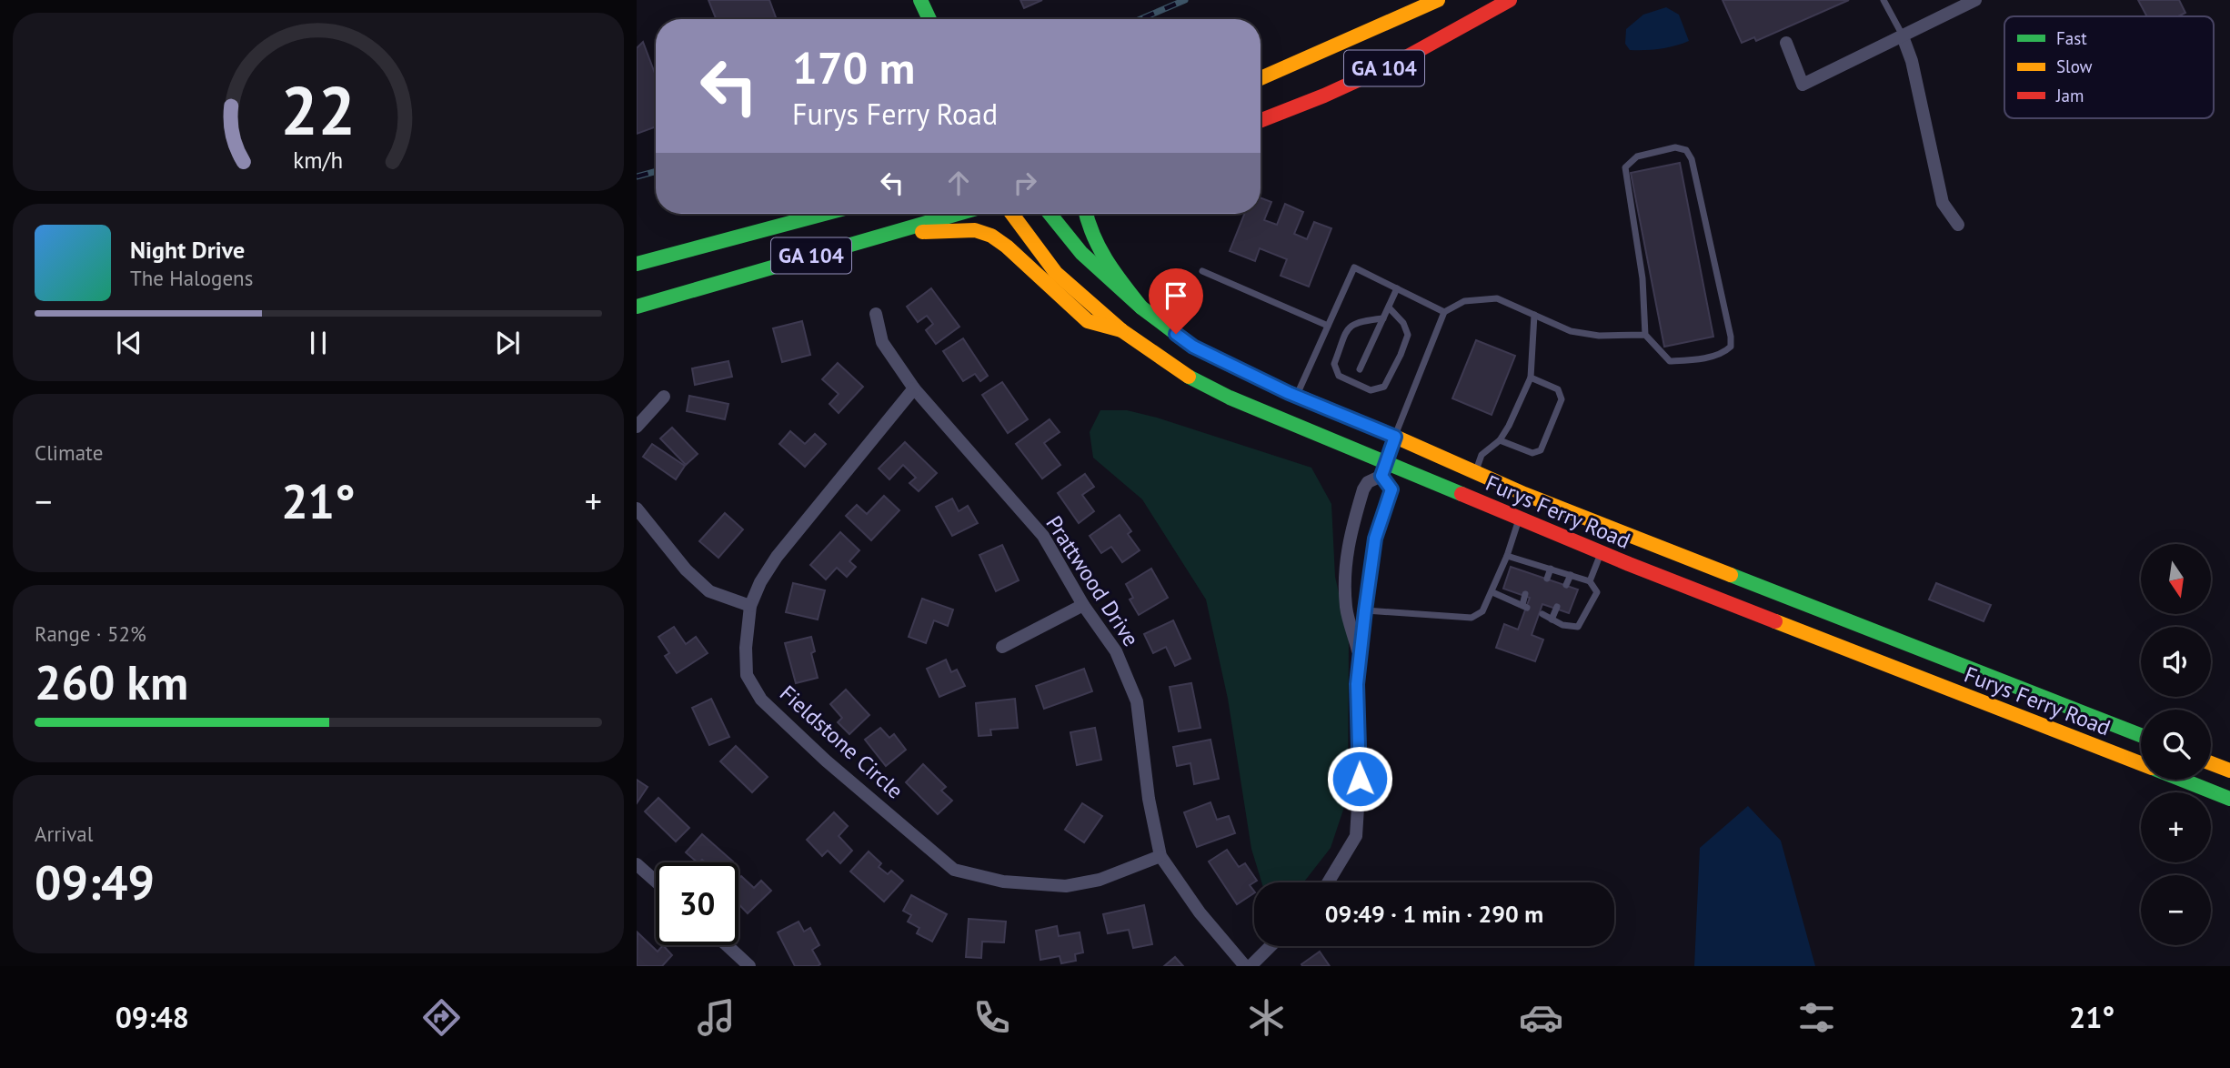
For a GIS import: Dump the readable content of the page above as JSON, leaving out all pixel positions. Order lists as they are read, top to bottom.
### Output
{
  "streets": {
    "main road": ["GA 104", "Furys Ferry Road"],
    "street": ["Prattwood Drive", "Fieldstone Circle"]
  },
  "crossings": [
    ["Prattwood Drive", "Fieldstone Circle"]
  ],
  "legend": ["Fast", "Slow", "Jam"],
  "north": "bottom",
  "page": {
    "turn": ["170 m", "Furys Ferry Road"],
    "song": ["Night Drive", "The Halogens"],
    "tile": [
      "Climate",
      ["Range · 52%", "260 km"],
      ["Arrival", "09:49"]
    ],
    "heat": ["−", "21°", "+"],
    "map_buttons": ["+", "−"],
    "limit": "30",
    "trip": "09:49 · 1 min · 290 m",
    "tabs": ["09:48", "21°"],
    "gauge": ["22", "km/h"]
  }
}
